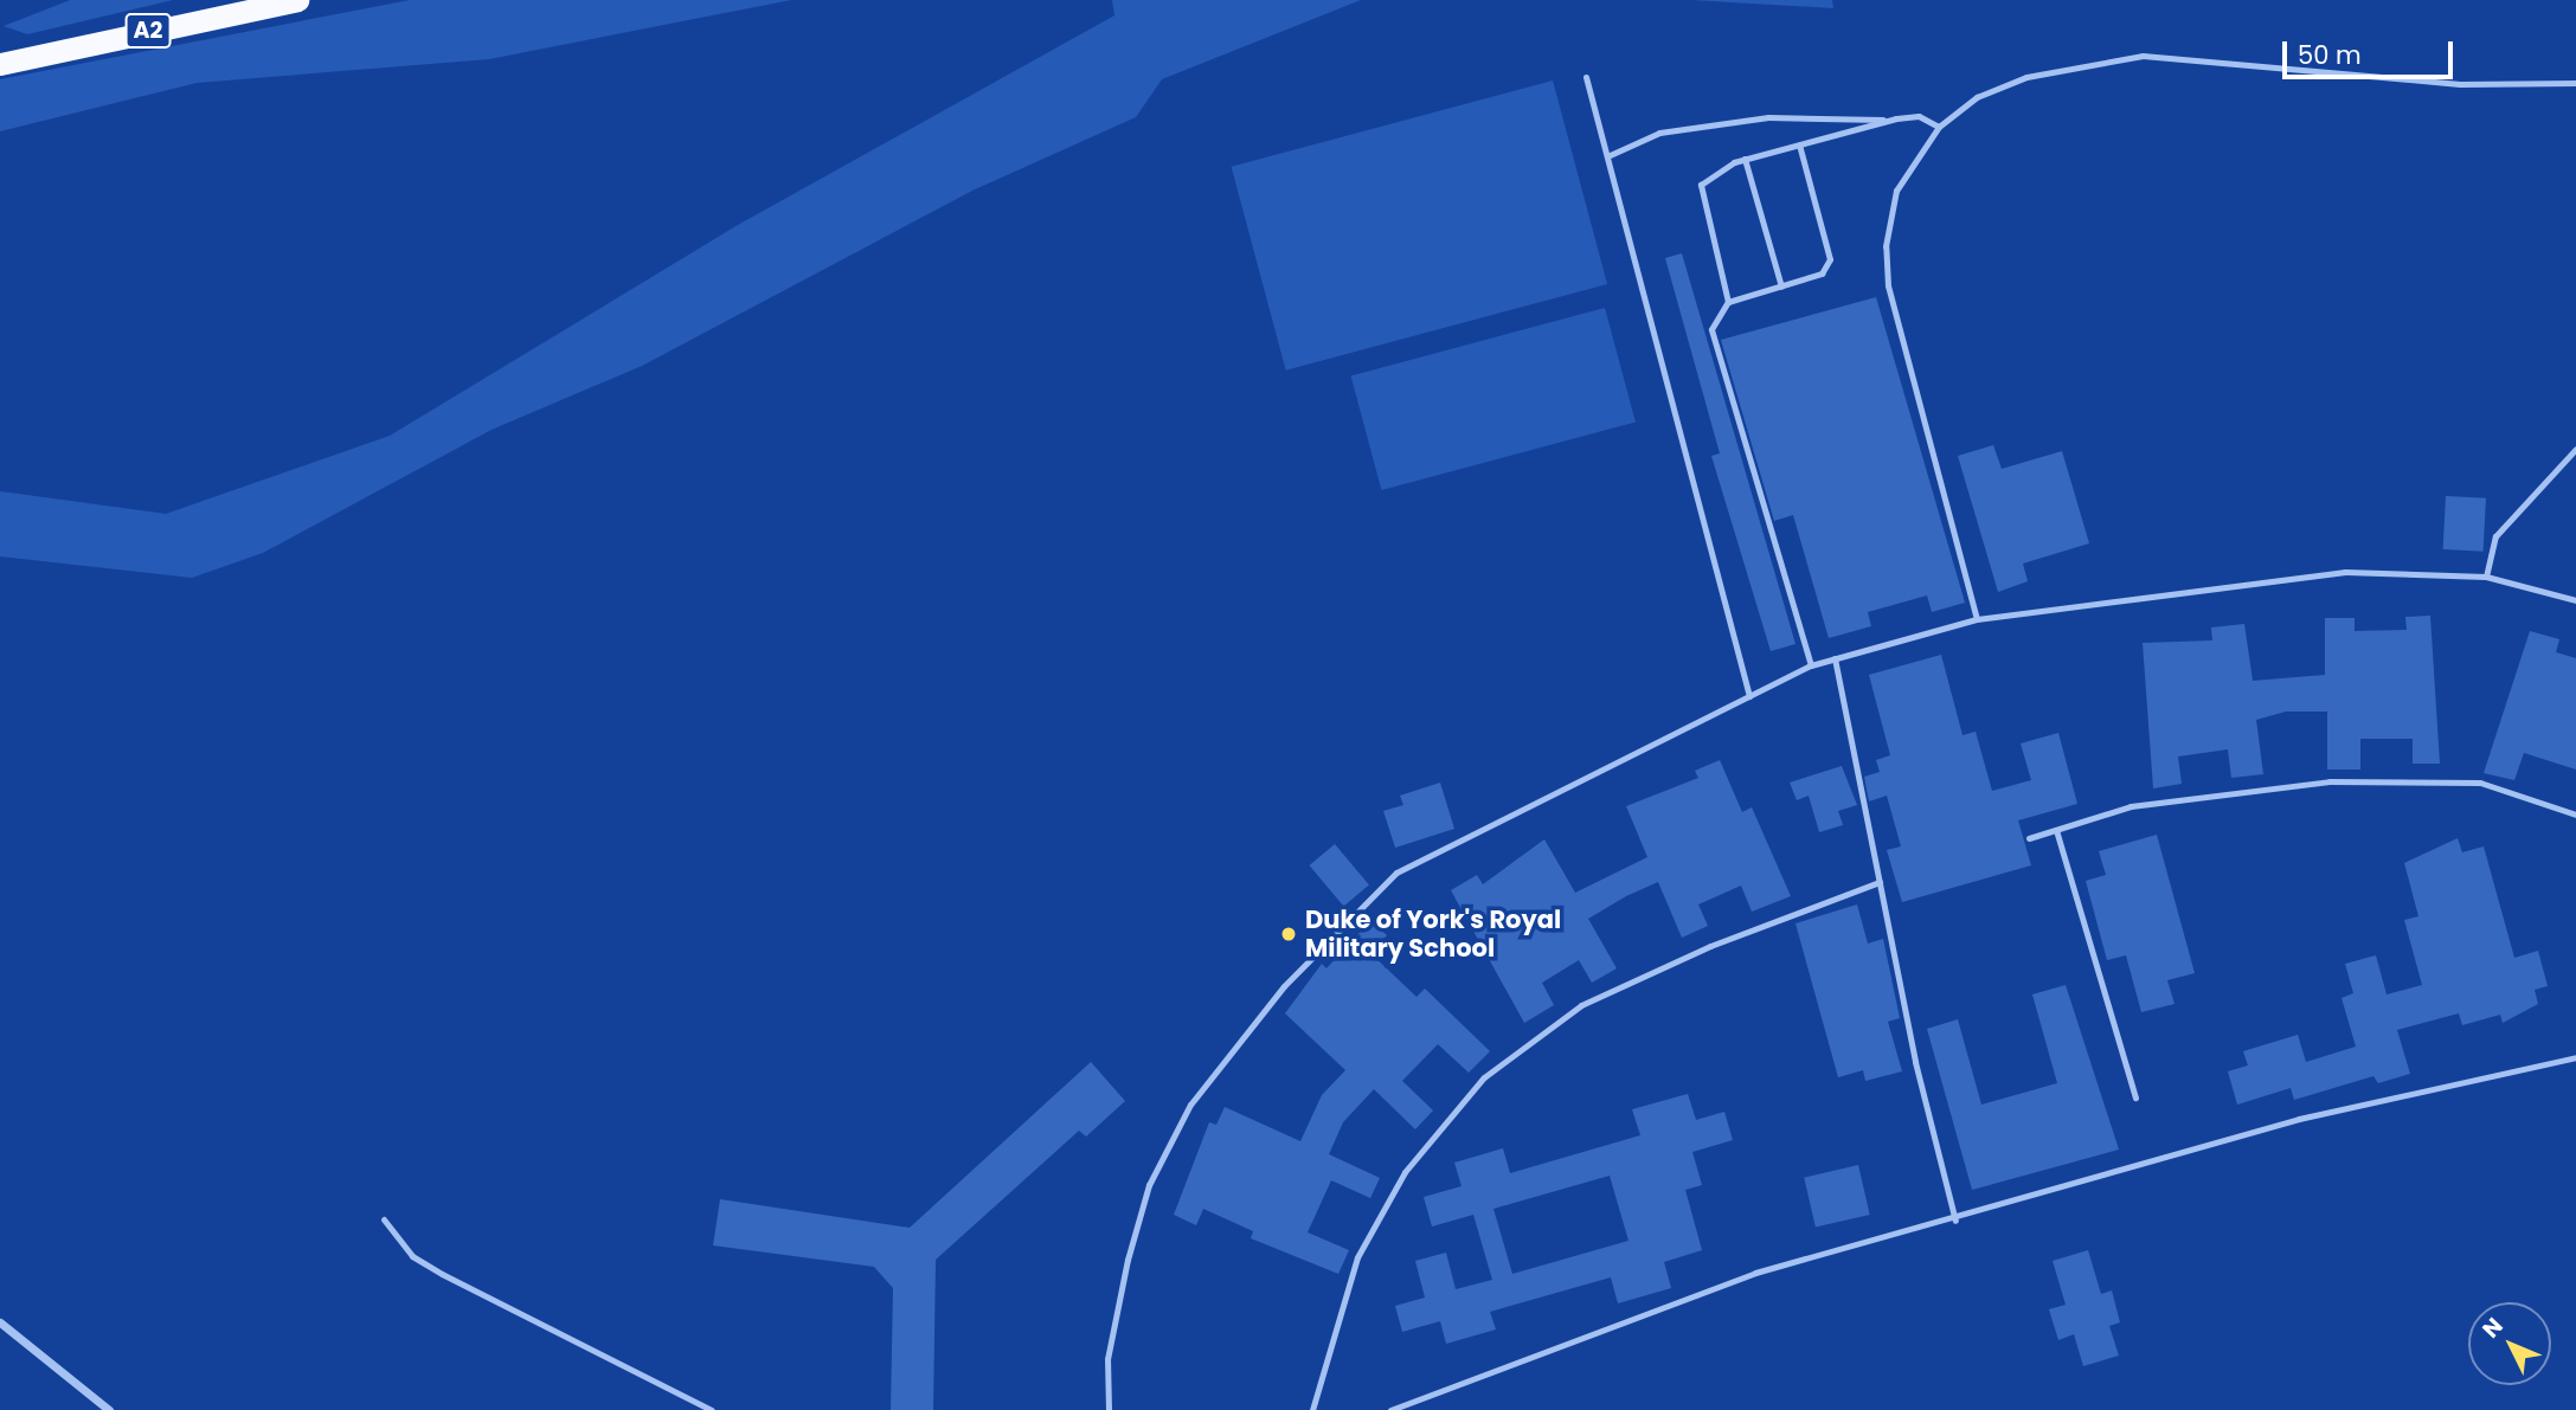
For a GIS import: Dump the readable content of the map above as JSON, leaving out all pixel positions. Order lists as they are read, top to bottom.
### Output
{
  "streets": {
    "highway": ["A2"]
  },
  "places": ["Duke of York's Royal Military School"],
  "scale_bar": "50 m",
  "north": "top left"
}
